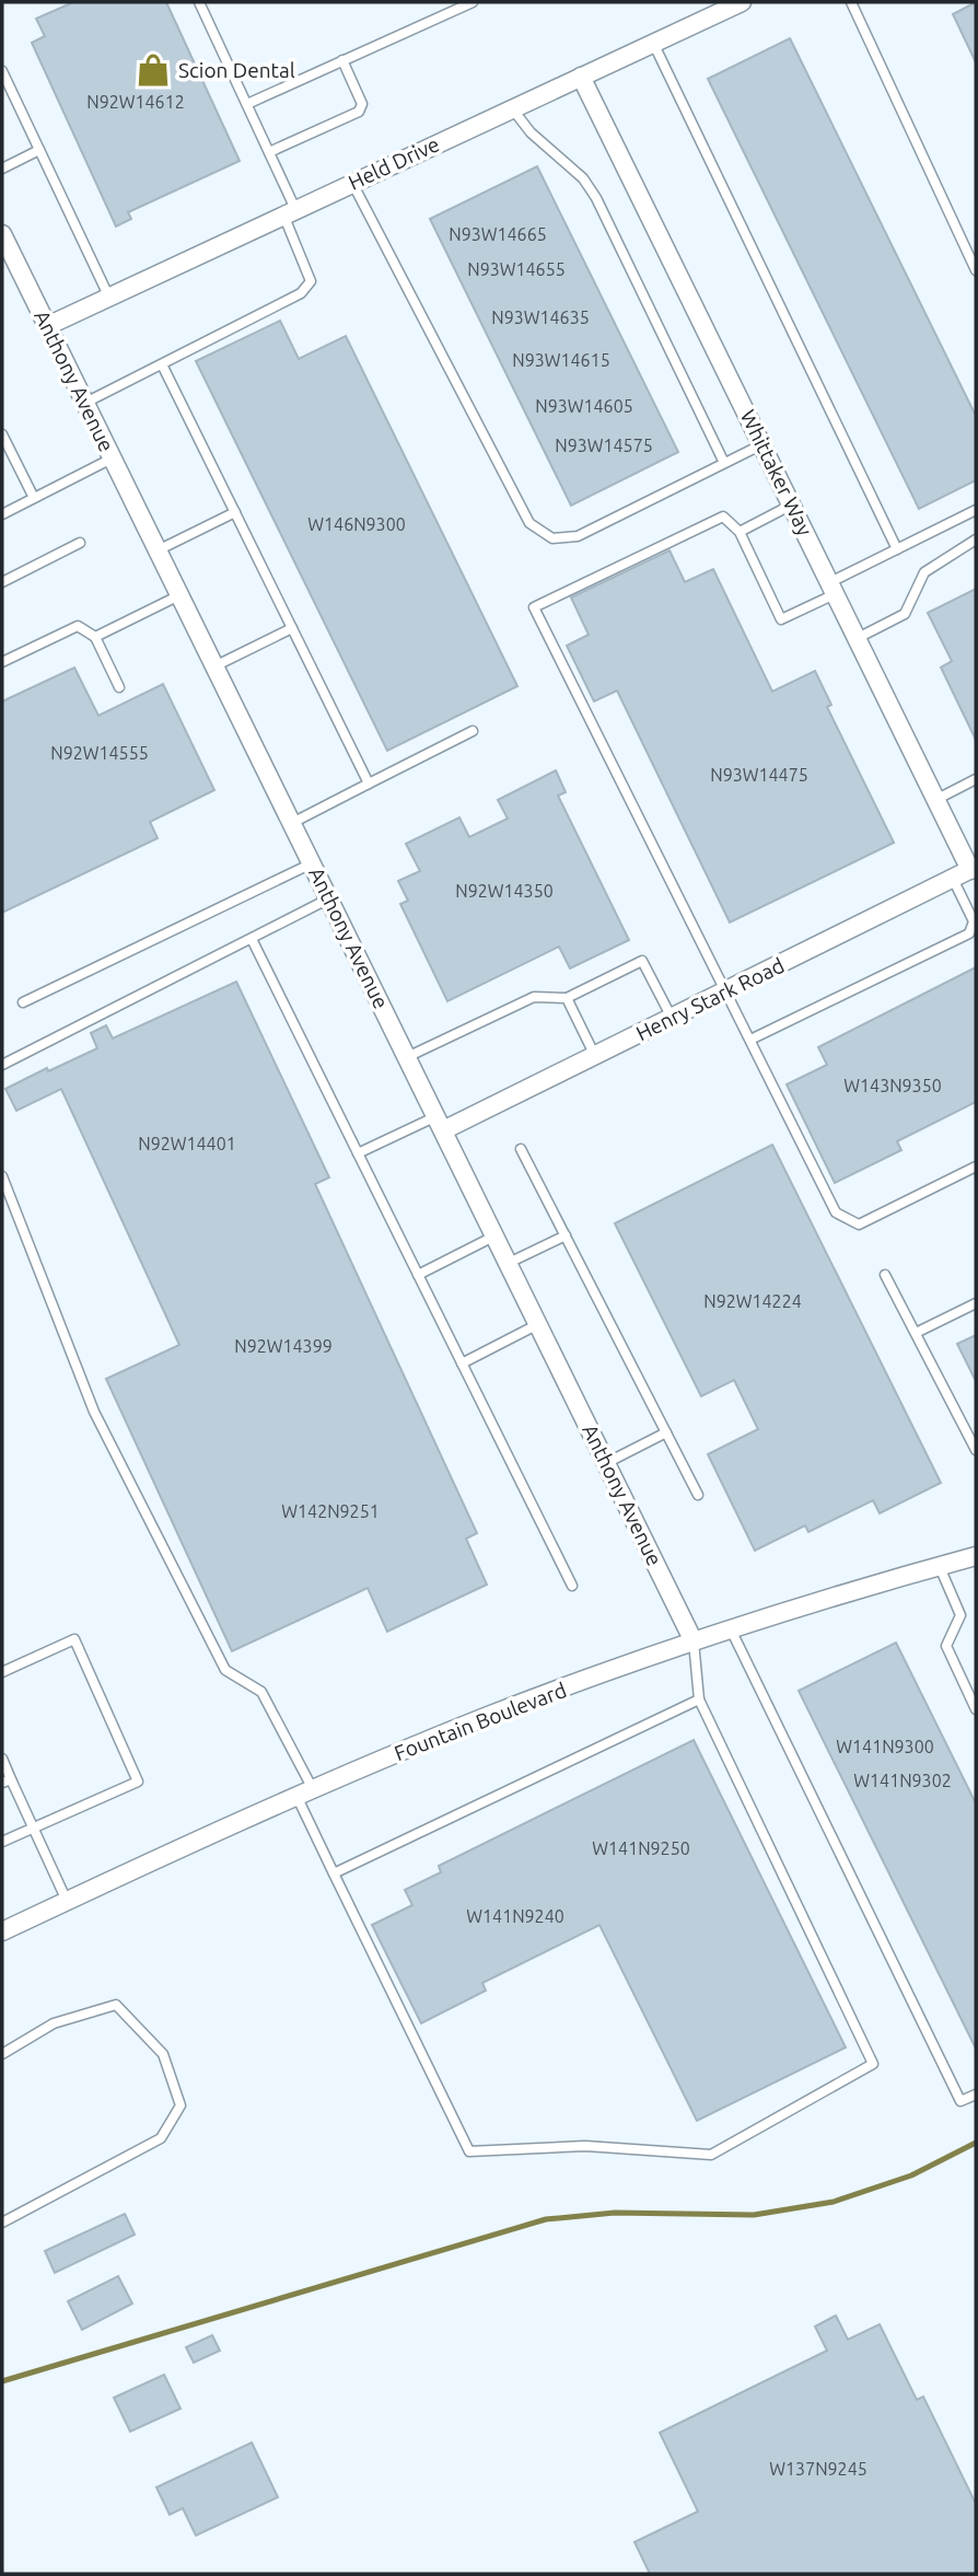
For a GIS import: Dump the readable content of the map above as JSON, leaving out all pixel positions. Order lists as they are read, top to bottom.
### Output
{
  "streets": {
    "street": [
      "Held Drive",
      "Anthony Avenue",
      "Whittaker Way",
      "Henry Stark Road",
      "Fountain Boulevard"
    ]
  },
  "crossings": [
    ["Held Drive", "Anthony Avenue"],
    ["Held Drive", "Whittaker Way"],
    ["Anthony Avenue", "Henry Stark Road"],
    ["Anthony Avenue", "Fountain Boulevard"],
    ["Whittaker Way", "Henry Stark Road"]
  ],
  "places": {
    "shop": ["Scion Dental"]
  },
  "house_numbers": [
    "N92W14612",
    "N93W14665",
    "N93W14655",
    "N93W14635",
    "N93W14615",
    "N93W14605",
    "N93W14575",
    "W146N9300",
    "N92W14555",
    "N93W14475",
    "N92W14350",
    "W143N9350",
    "N92W14401",
    "N92W14224",
    "N92W14399",
    "W142N9251",
    "W141N9300",
    "W141N9302",
    "W141N9250",
    "W141N9240",
    "W137N9245"
  ]
}
